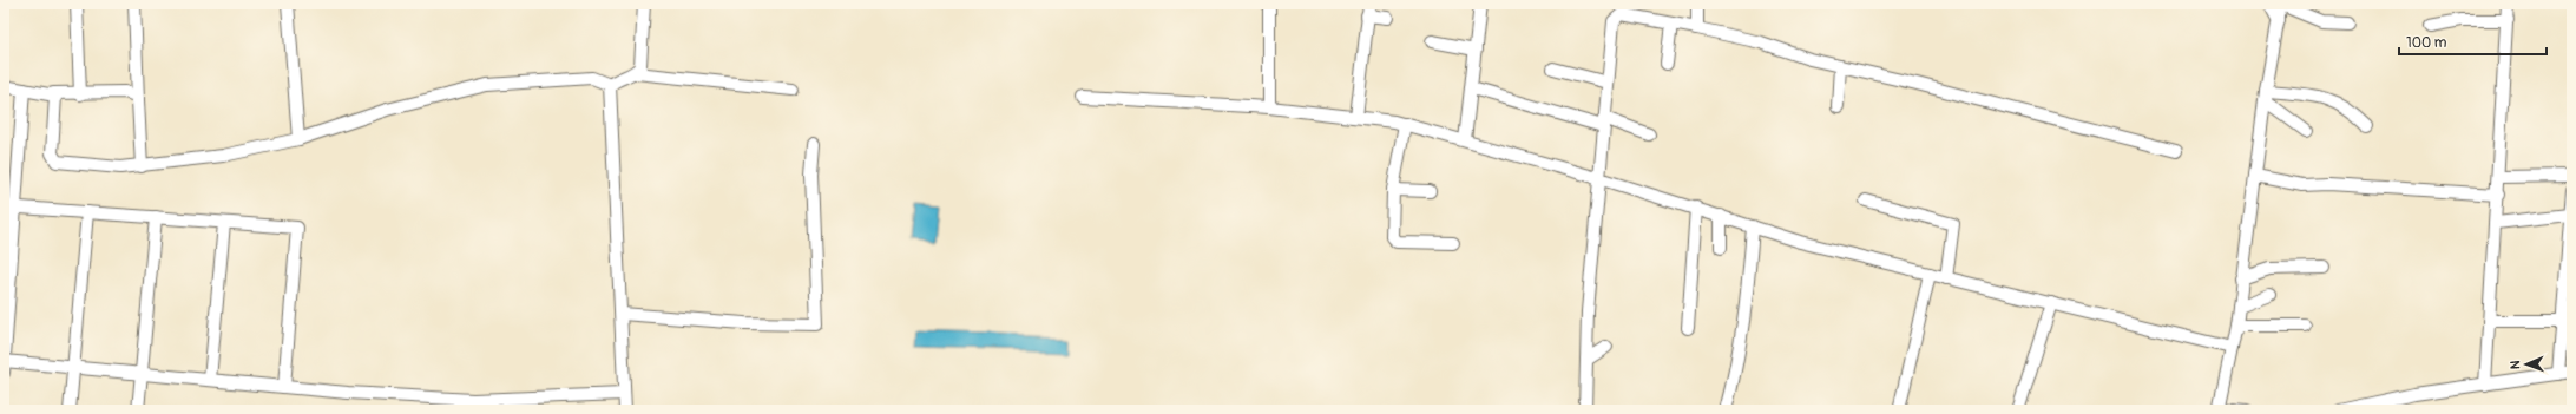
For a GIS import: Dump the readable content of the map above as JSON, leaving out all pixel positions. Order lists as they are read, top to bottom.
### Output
{
  "scale_bar": "100 m",
  "north": "left"
}
